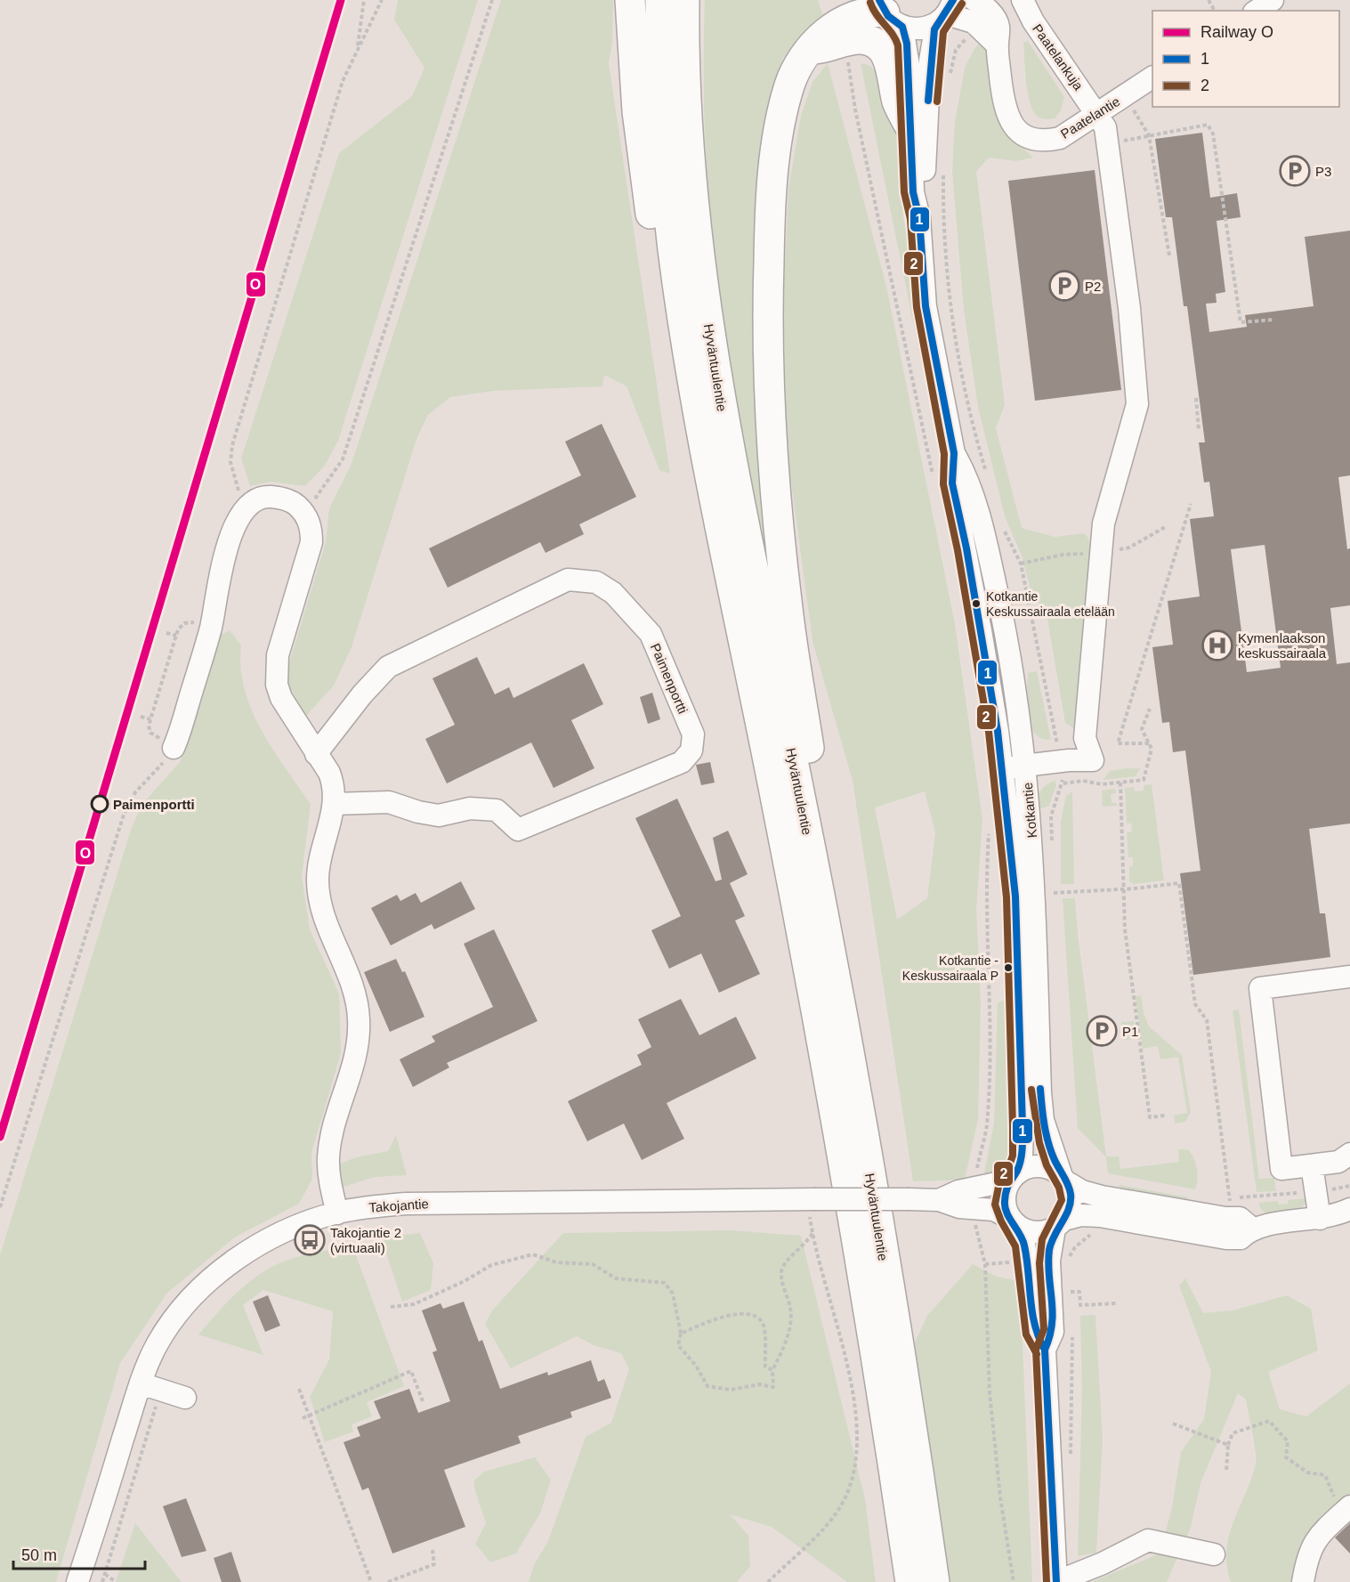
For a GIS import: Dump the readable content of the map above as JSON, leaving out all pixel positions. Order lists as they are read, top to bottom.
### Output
{
  "streets": {
    "highway": ["Hyväntuulentie"],
    "street": [
      "Paatelankuja",
      "Paatelantie",
      "Paimenportti",
      "Kotkantie",
      "Takojantie"
    ]
  },
  "crossings": [
    ["Paatelankuja", "Paatelantie"],
    ["Paatelankuja", "Kotkantie"],
    ["Kotkantie", "Takojantie"]
  ],
  "places": {
    "parking": ["P3", "P2", "P1"],
    "other": ["Kotkantie Keskussairaala etelään", "Paimenportti", "Kotkantie - Keskussairaala P"],
    "hospital": ["Kymenlaakson keskussairaala"],
    "bus stop": ["Takojantie 2 (virtuaali)"]
  },
  "lines": ["rail line O", "transit line 1", "transit line 2"],
  "legend": ["Railway O", "1", "2"],
  "scale_bar": "50 m"
}
